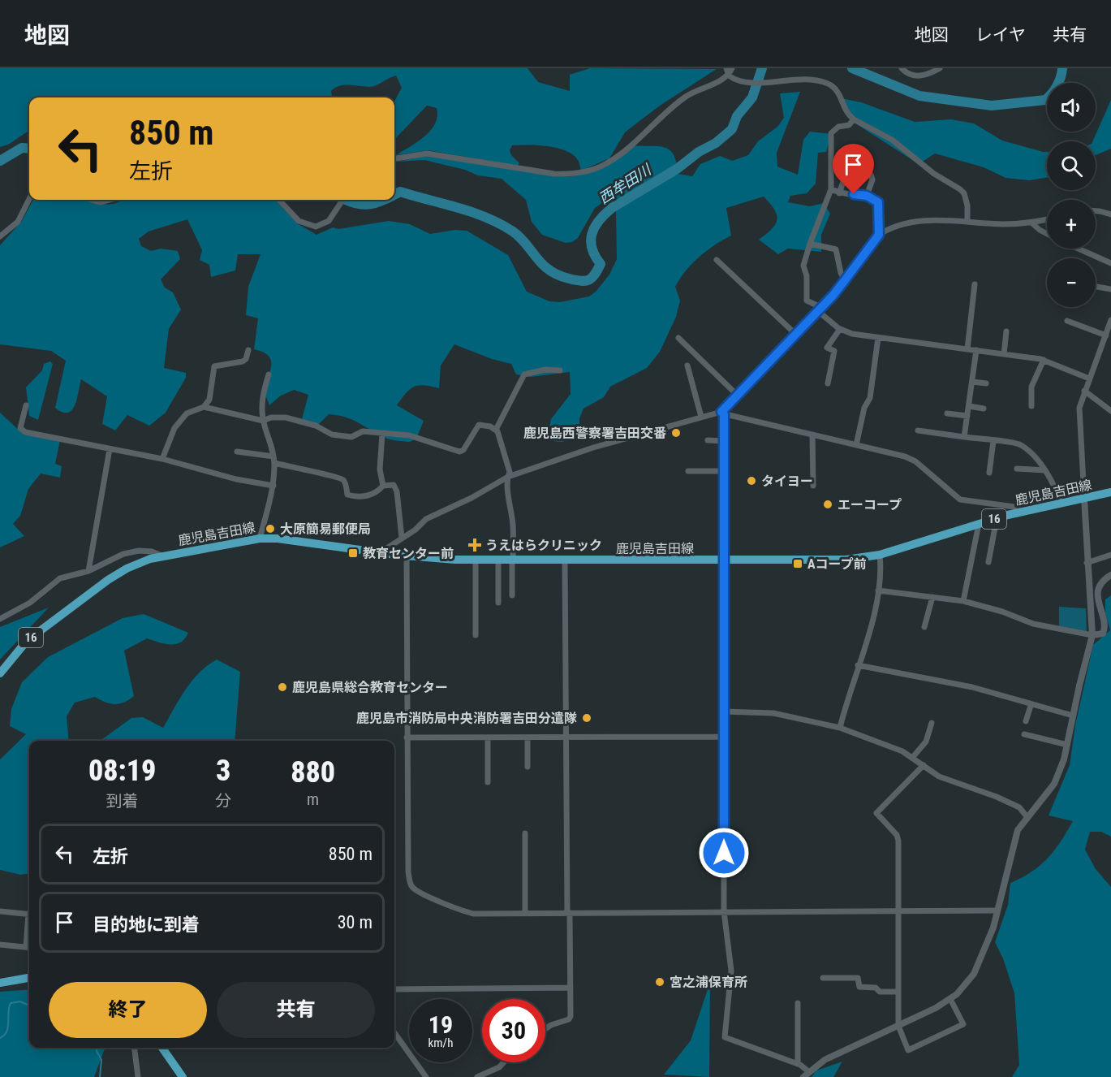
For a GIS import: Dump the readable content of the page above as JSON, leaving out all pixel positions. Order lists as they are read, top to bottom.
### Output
{
  "streets": {
    "main road": ["鹿児島吉田線", "16"]
  },
  "water": ["西牟田川"],
  "places": {
    "other": [
      "鹿児島西警察署吉田交番",
      "タイヨー",
      "エーコープ",
      "大原簡易郵便局",
      "鹿児島県総合教育センター",
      "鹿児島市消防局中央消防署吉田分遣隊",
      "宮之浦保育所"
    ],
    "health": ["うえはらクリニック"],
    "transit": ["教育センター前", "Aコープ前"]
  },
  "page": {
    "header": "地図",
    "nav": ["地図", "レイヤ", "共有"],
    "map_buttons": ["+", "−"],
    "turn": ["850 m", "左折"],
    "eta": [
      "08:19",
      "到着",
      "3",
      "分",
      "880",
      "m"
    ],
    "list": [
      {
        "name": "左折",
        "value": "850 m"
      },
      {
        "name": "目的地に到着",
        "value": "30 m"
      }
    ],
    "buttons": ["終了", "共有"],
    "speed": "19 km/h",
    "limit": "30"
  }
}
